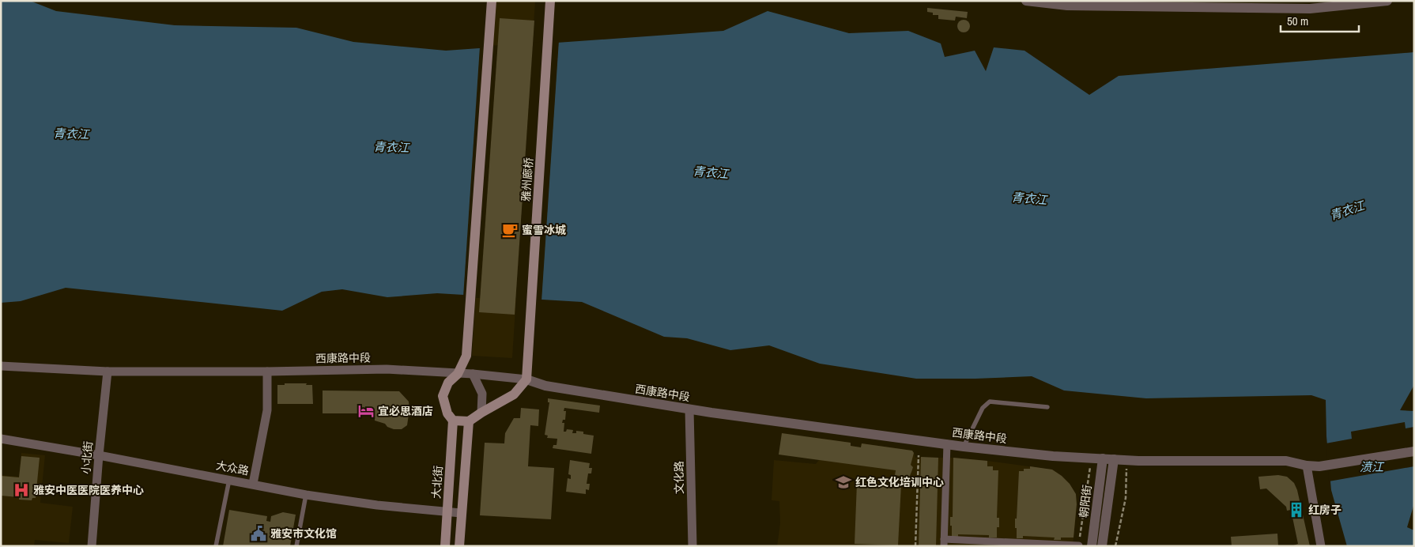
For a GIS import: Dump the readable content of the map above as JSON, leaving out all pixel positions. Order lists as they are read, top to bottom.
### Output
{
  "streets": {
    "main road": ["雅州廊桥", "大北街"],
    "street": [
      "西康路中段",
      "小北街",
      "大众路",
      "文化路",
      "朝阳街"
    ]
  },
  "crossings": [
    ["雅州廊桥", "西康路中段"],
    ["西康路中段", "小北街"],
    ["西康路中段", "文化路"],
    ["西康路中段", "大北街"],
    ["西康路中段", "朝阳街"],
    ["小北街", "大众路"],
    ["大众路", "大北街"]
  ],
  "water": ["青衣江", "𣸣江"],
  "places": {
    "cafe": ["蜜雪冰城"],
    "hotel": ["宜必思酒店"],
    "school or university": ["红色文化培训中心"],
    "hospital": ["雅安中医医院医养中心"],
    "building": ["红房子"],
    "public building": ["雅安市文化馆"]
  },
  "scale_bar": "50 m"
}
